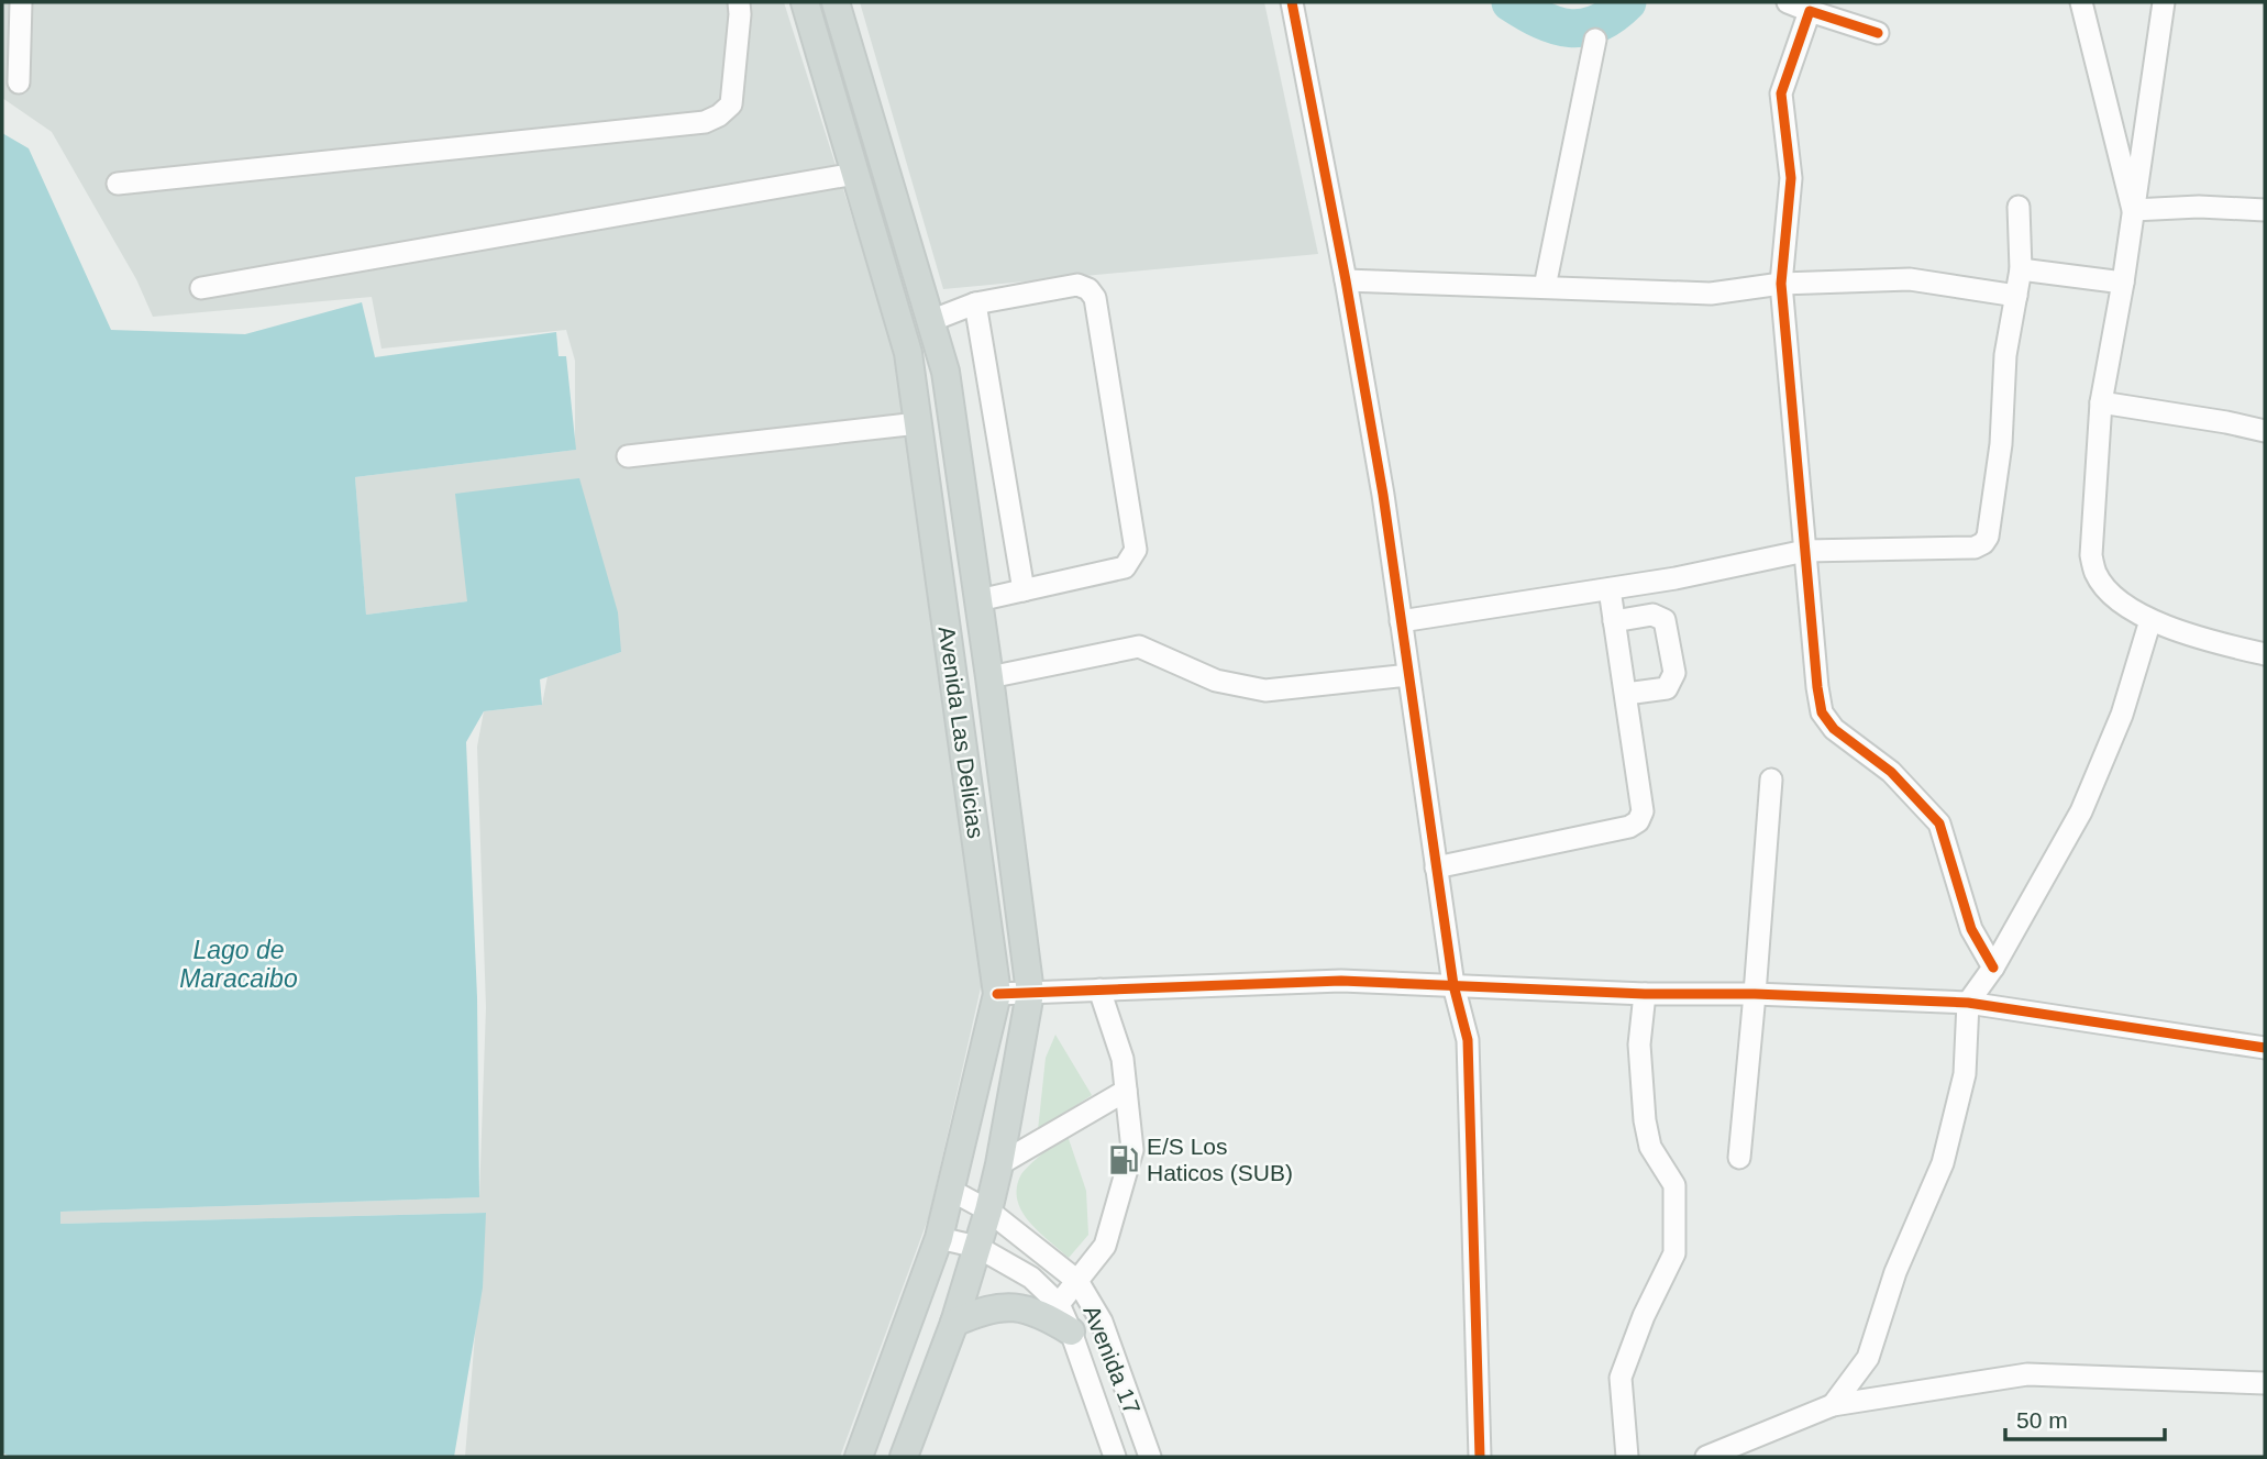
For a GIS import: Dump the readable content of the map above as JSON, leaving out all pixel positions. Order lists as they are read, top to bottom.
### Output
{
  "streets": {
    "main road": ["Avenida Las Delicias"],
    "street": ["Avenida 17"]
  },
  "crossings": [
    ["Avenida Las Delicias", "Avenida 17"]
  ],
  "water": ["Lago de Maracaibo"],
  "places": {
    "fuel station": ["E/S Los Haticos (SUB)"]
  },
  "scale_bar": "50 m"
}
